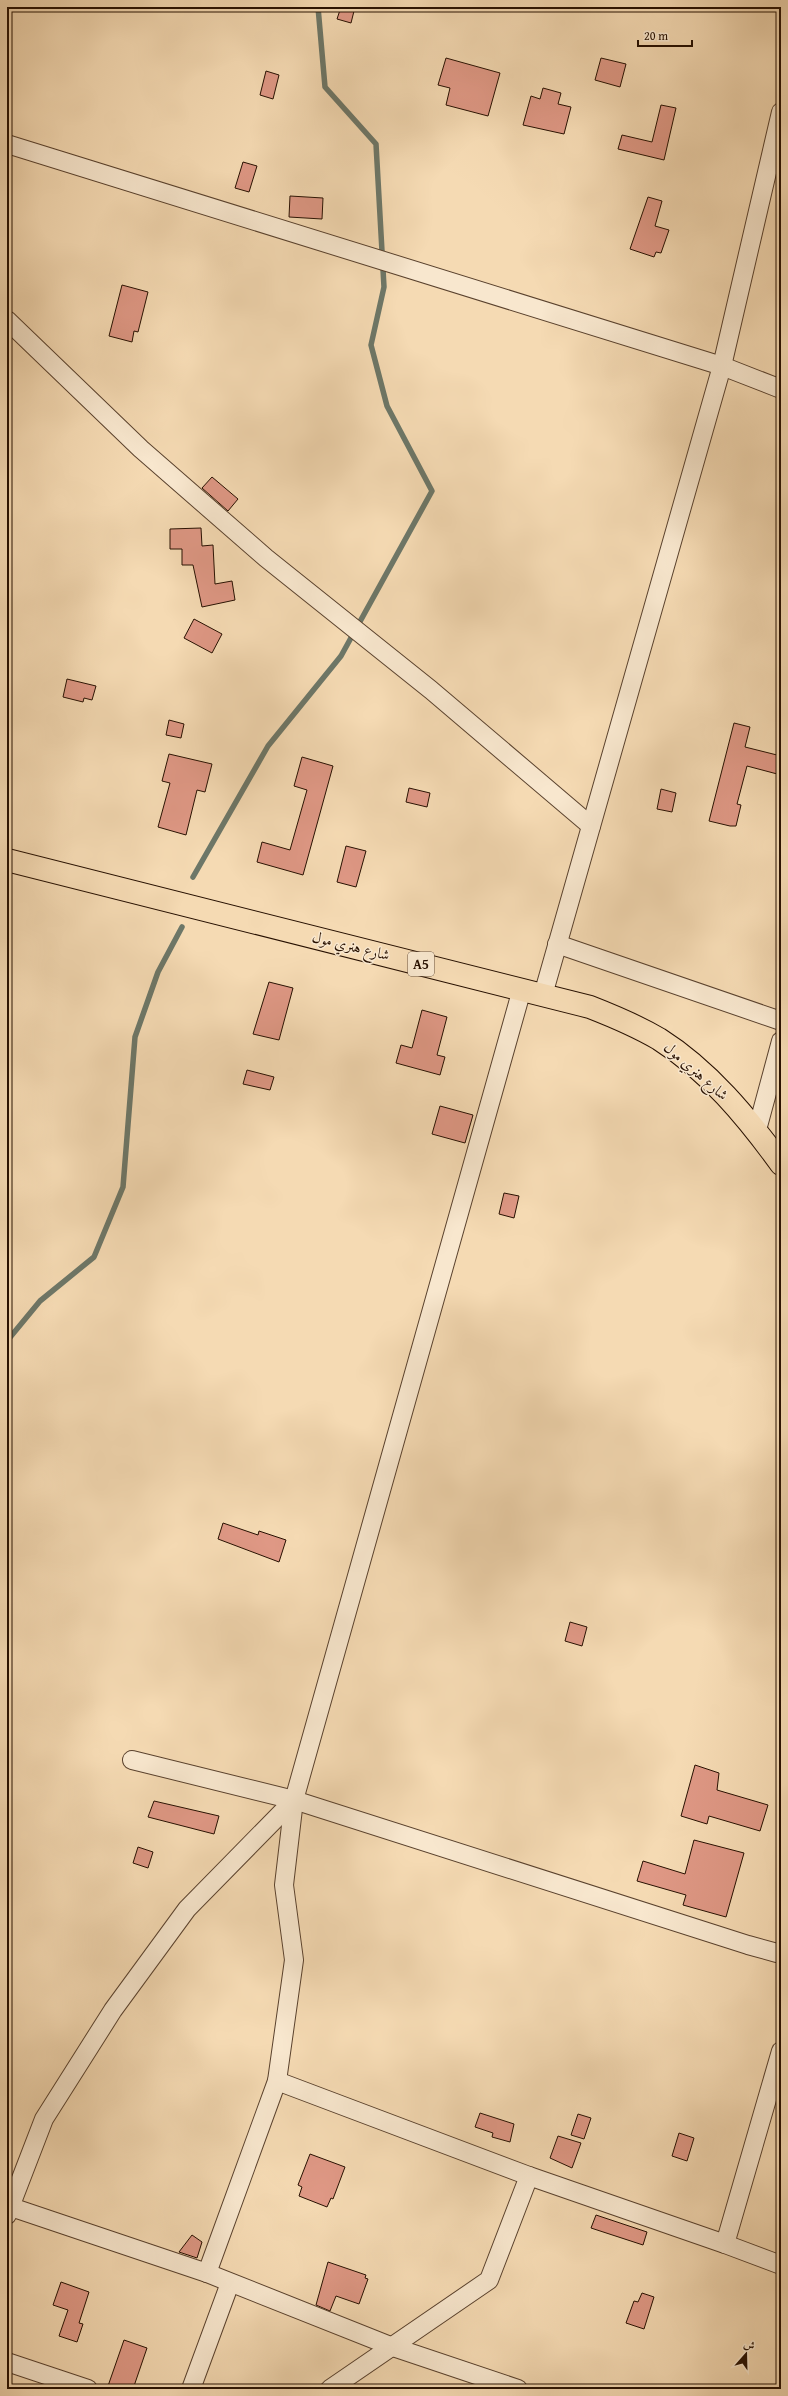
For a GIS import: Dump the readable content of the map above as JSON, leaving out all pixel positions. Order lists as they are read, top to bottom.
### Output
{
  "streets": {
    "highway": ["شارع هنري مول", "A5"]
  },
  "scale_bar": "20 m",
  "north": "top"
}
